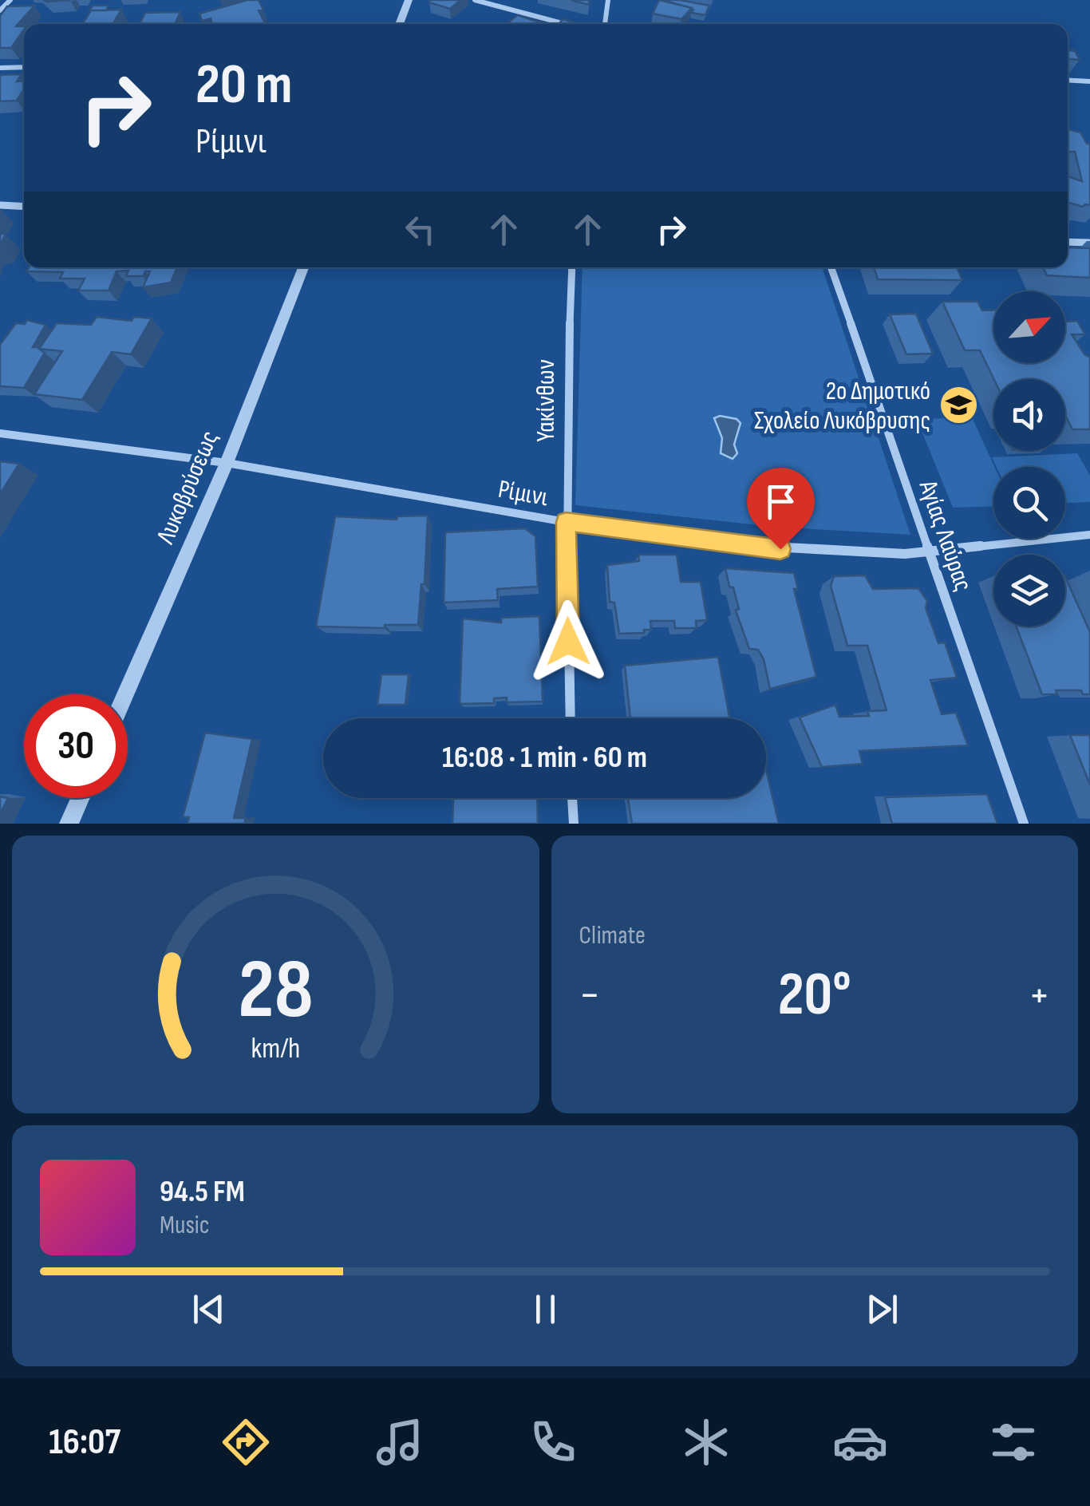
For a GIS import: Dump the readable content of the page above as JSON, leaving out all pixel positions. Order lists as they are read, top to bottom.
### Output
{
  "streets": {
    "street": [
      "Υακίνθων",
      "Λυκοβρύσεως",
      "Ρίμινι",
      "Αγίας Λαύρας"
    ]
  },
  "crossings": [
    ["Υακίνθων", "Ρίμινι"],
    ["Λυκοβρύσεως", "Ρίμινι"],
    ["Ρίμινι", "Αγίας Λαύρας"]
  ],
  "places": {
    "school or university": ["2ο Δημοτικό Σχολείο Λυκόβρυσης"]
  },
  "north": "top right",
  "page": {
    "turn": ["20 m", "Ρίμινι"],
    "limit": "30",
    "trip": "16:08 · 1 min · 60 m",
    "tile": "Climate",
    "heat": ["−", "20°", "+"],
    "song": ["94.5 FM", "Music"],
    "tabs": "16:07",
    "gauge": ["28", "km/h"]
  }
}
